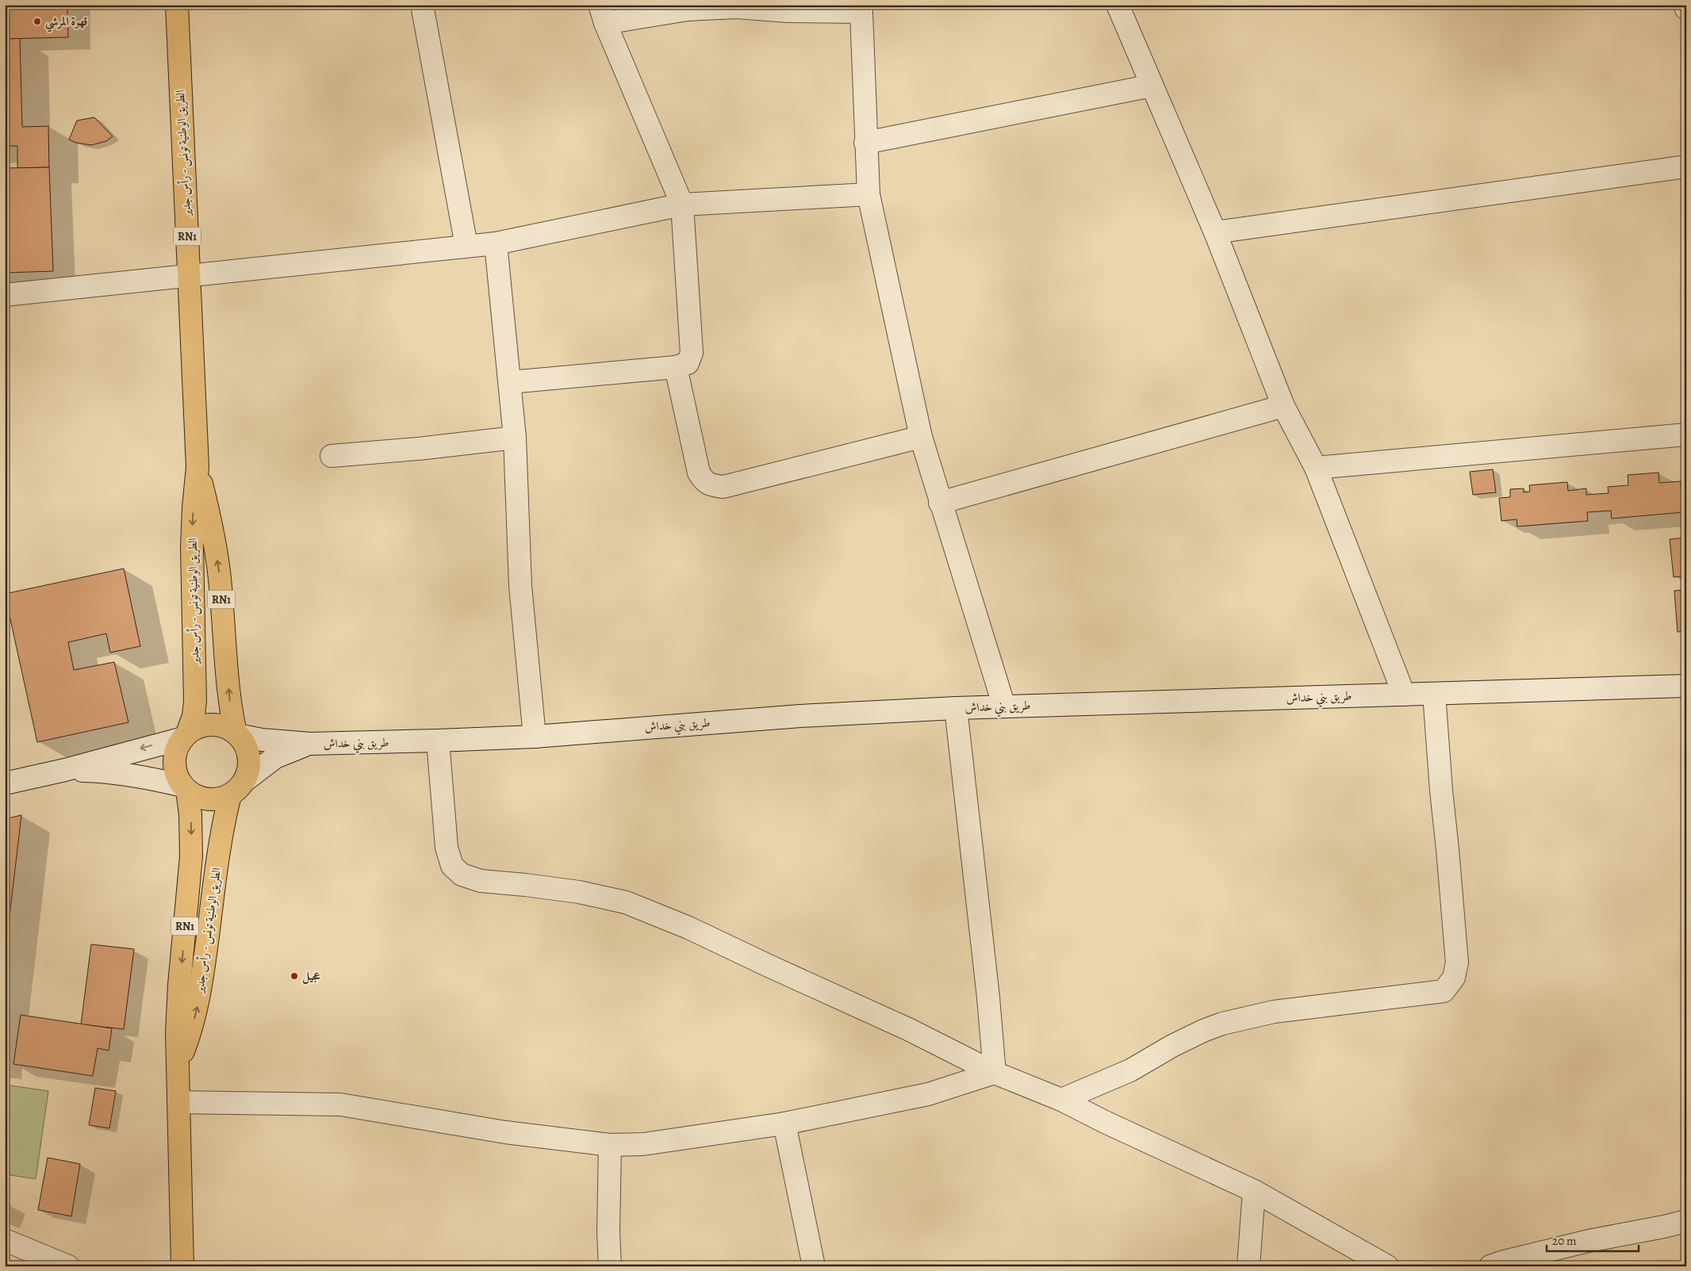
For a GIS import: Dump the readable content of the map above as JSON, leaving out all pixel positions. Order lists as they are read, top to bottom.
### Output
{
  "streets": {
    "main road": ["الطريق الوطنية تونس - رأس جدير", "RN1"],
    "street": ["طريق بني خداش"]
  },
  "crossings": [
    ["الطريق الوطنية تونس - رأس جدير", "طريق بني خداش"]
  ],
  "places": ["قهوة المرشي", "عجيل"],
  "scale_bar": "20 m"
}
